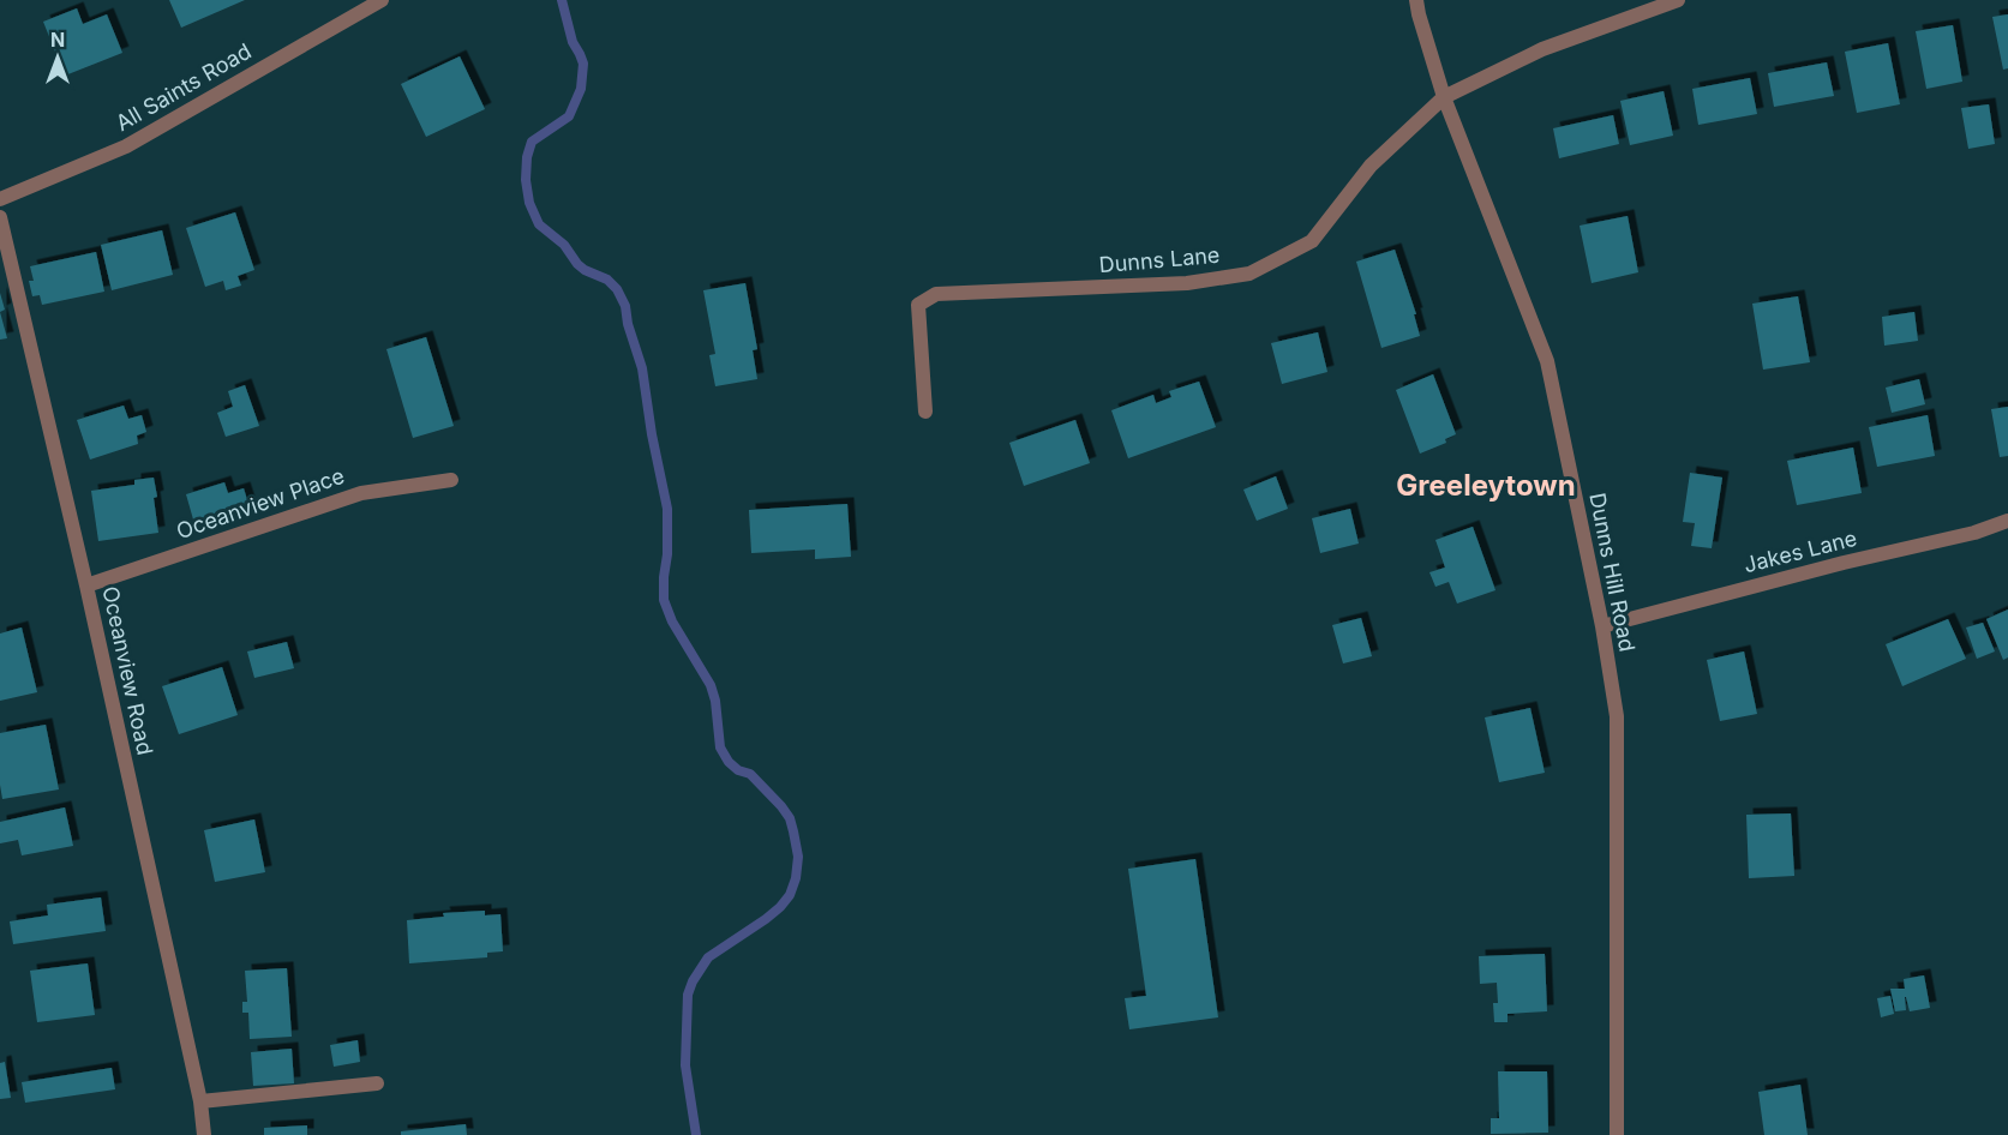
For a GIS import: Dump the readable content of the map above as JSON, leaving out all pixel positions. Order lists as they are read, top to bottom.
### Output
{
  "streets": {
    "street": [
      "All Saints Road",
      "Dunns Lane",
      "Oceanview Place",
      "Jakes Lane",
      "Dunns Hill Road",
      "Oceanview Road"
    ]
  },
  "crossings": [
    ["Dunns Lane", "Dunns Hill Road"],
    ["Oceanview Place", "Oceanview Road"],
    ["Jakes Lane", "Dunns Hill Road"]
  ],
  "districts": ["Greeleytown"],
  "north": "top"
}
